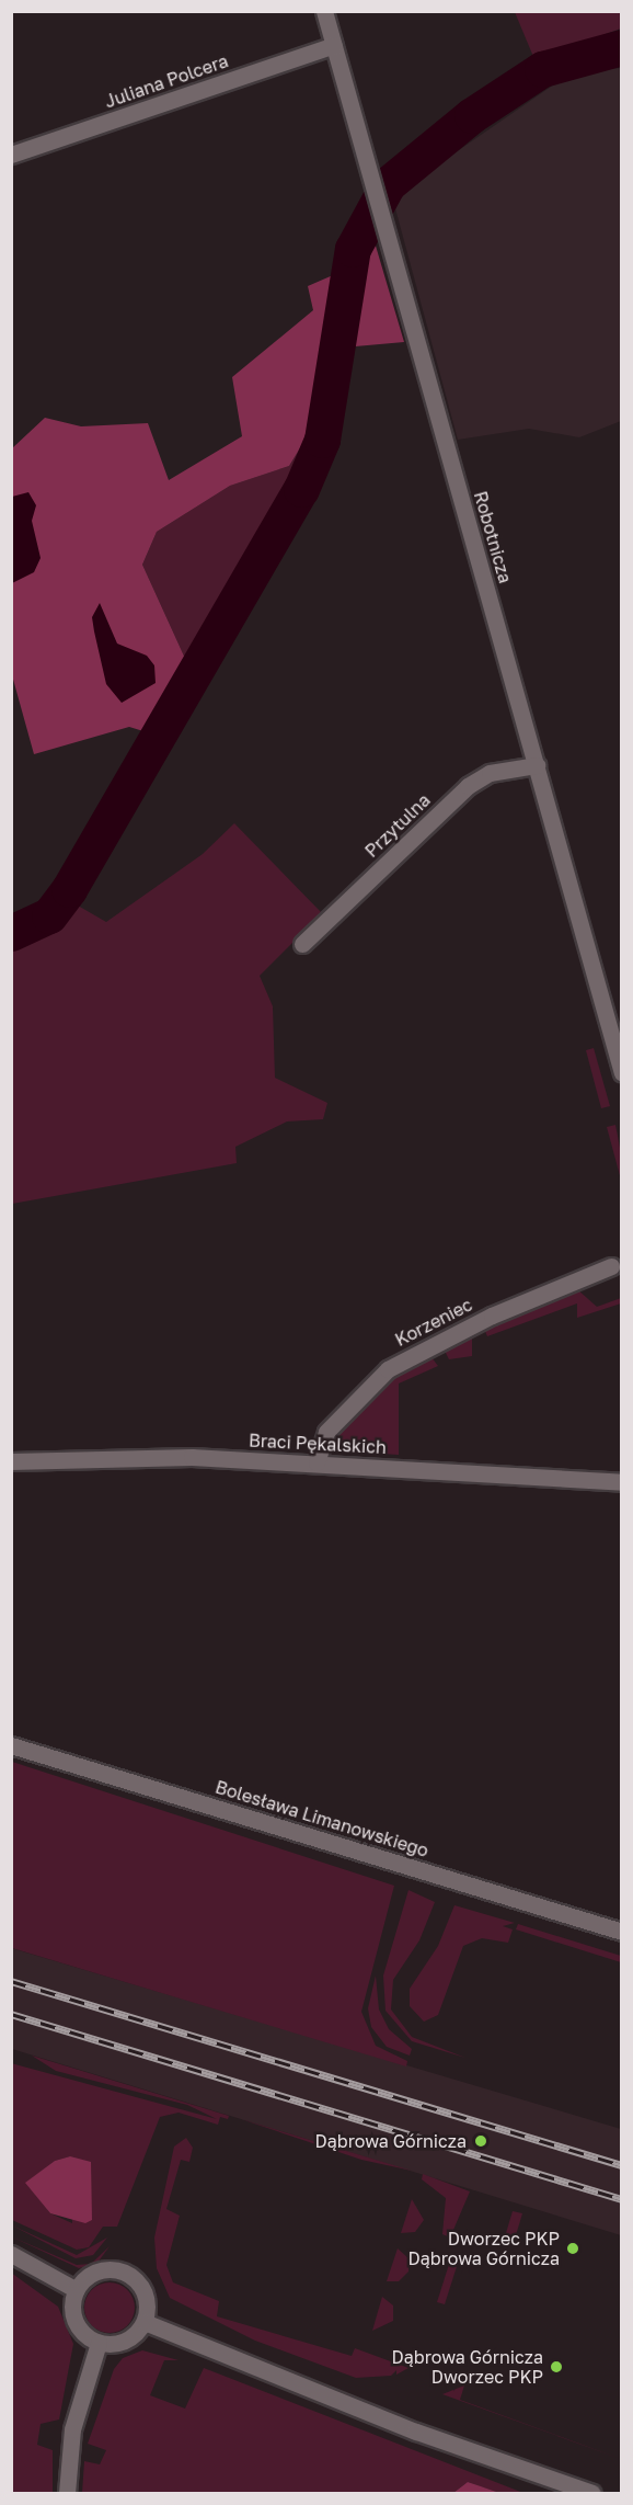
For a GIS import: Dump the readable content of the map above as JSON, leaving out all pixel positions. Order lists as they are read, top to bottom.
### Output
{
  "streets": {
    "street": [
      "Juliana Polcera",
      "Robotnicza",
      "Przytulna",
      "Korzeniec",
      "Braci Pękalskich",
      "Bolesława Limanowskiego"
    ]
  },
  "crossings": [
    ["Juliana Polcera", "Robotnicza"],
    ["Robotnicza", "Przytulna"],
    ["Korzeniec", "Braci Pękalskich"]
  ],
  "places": ["Dąbrowa Górnicza", "Dworzec PKP Dąbrowa Górnicza", "Dąbrowa Górnicza Dworzec PKP"]
}
